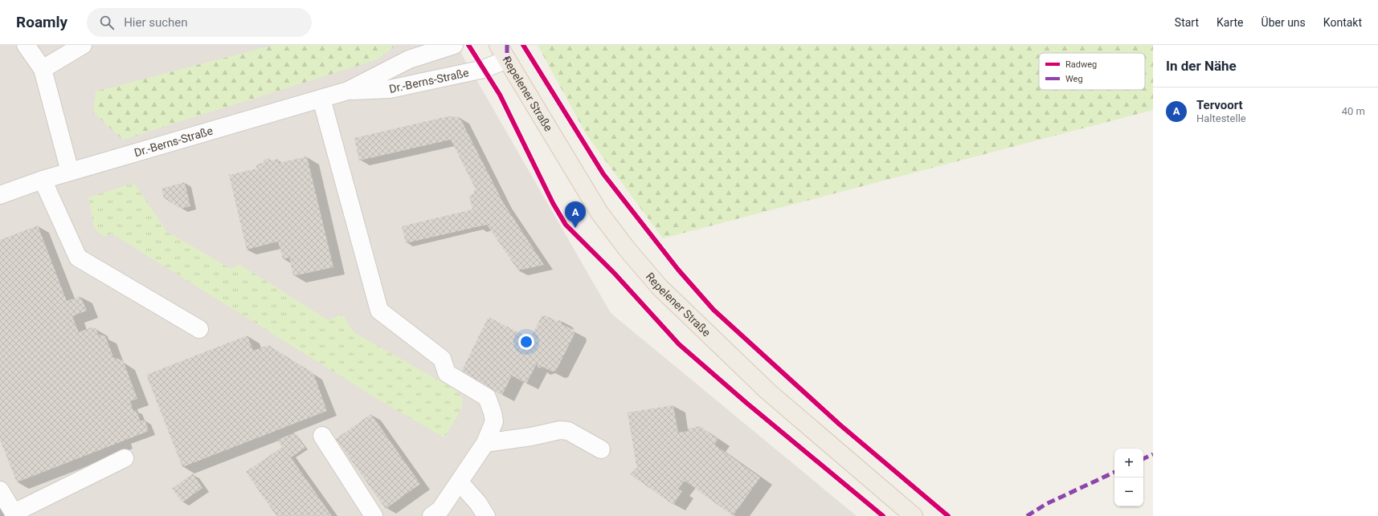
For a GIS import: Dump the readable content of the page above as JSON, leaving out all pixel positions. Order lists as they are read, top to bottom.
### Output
{
  "streets": {
    "main road": ["Repelener Straße"],
    "street": ["Dr.-Berns-Straße"]
  },
  "crossings": [
    ["Dr.-Berns-Straße", "Repelener Straße"]
  ],
  "legend": ["Radweg", "Weg"],
  "page": {
    "header": "Roamly",
    "search": "Hier suchen",
    "nav": [
      "Start",
      "Karte",
      "Über uns",
      "Kontakt"
    ],
    "heading": "In der Nähe",
    "list": [
      {
        "mark": "A",
        "name": "Tervoort",
        "note": "Haltestelle",
        "value": "40 m"
      }
    ],
    "pins": "A",
    "map_buttons": ["+", "−"]
  }
}
